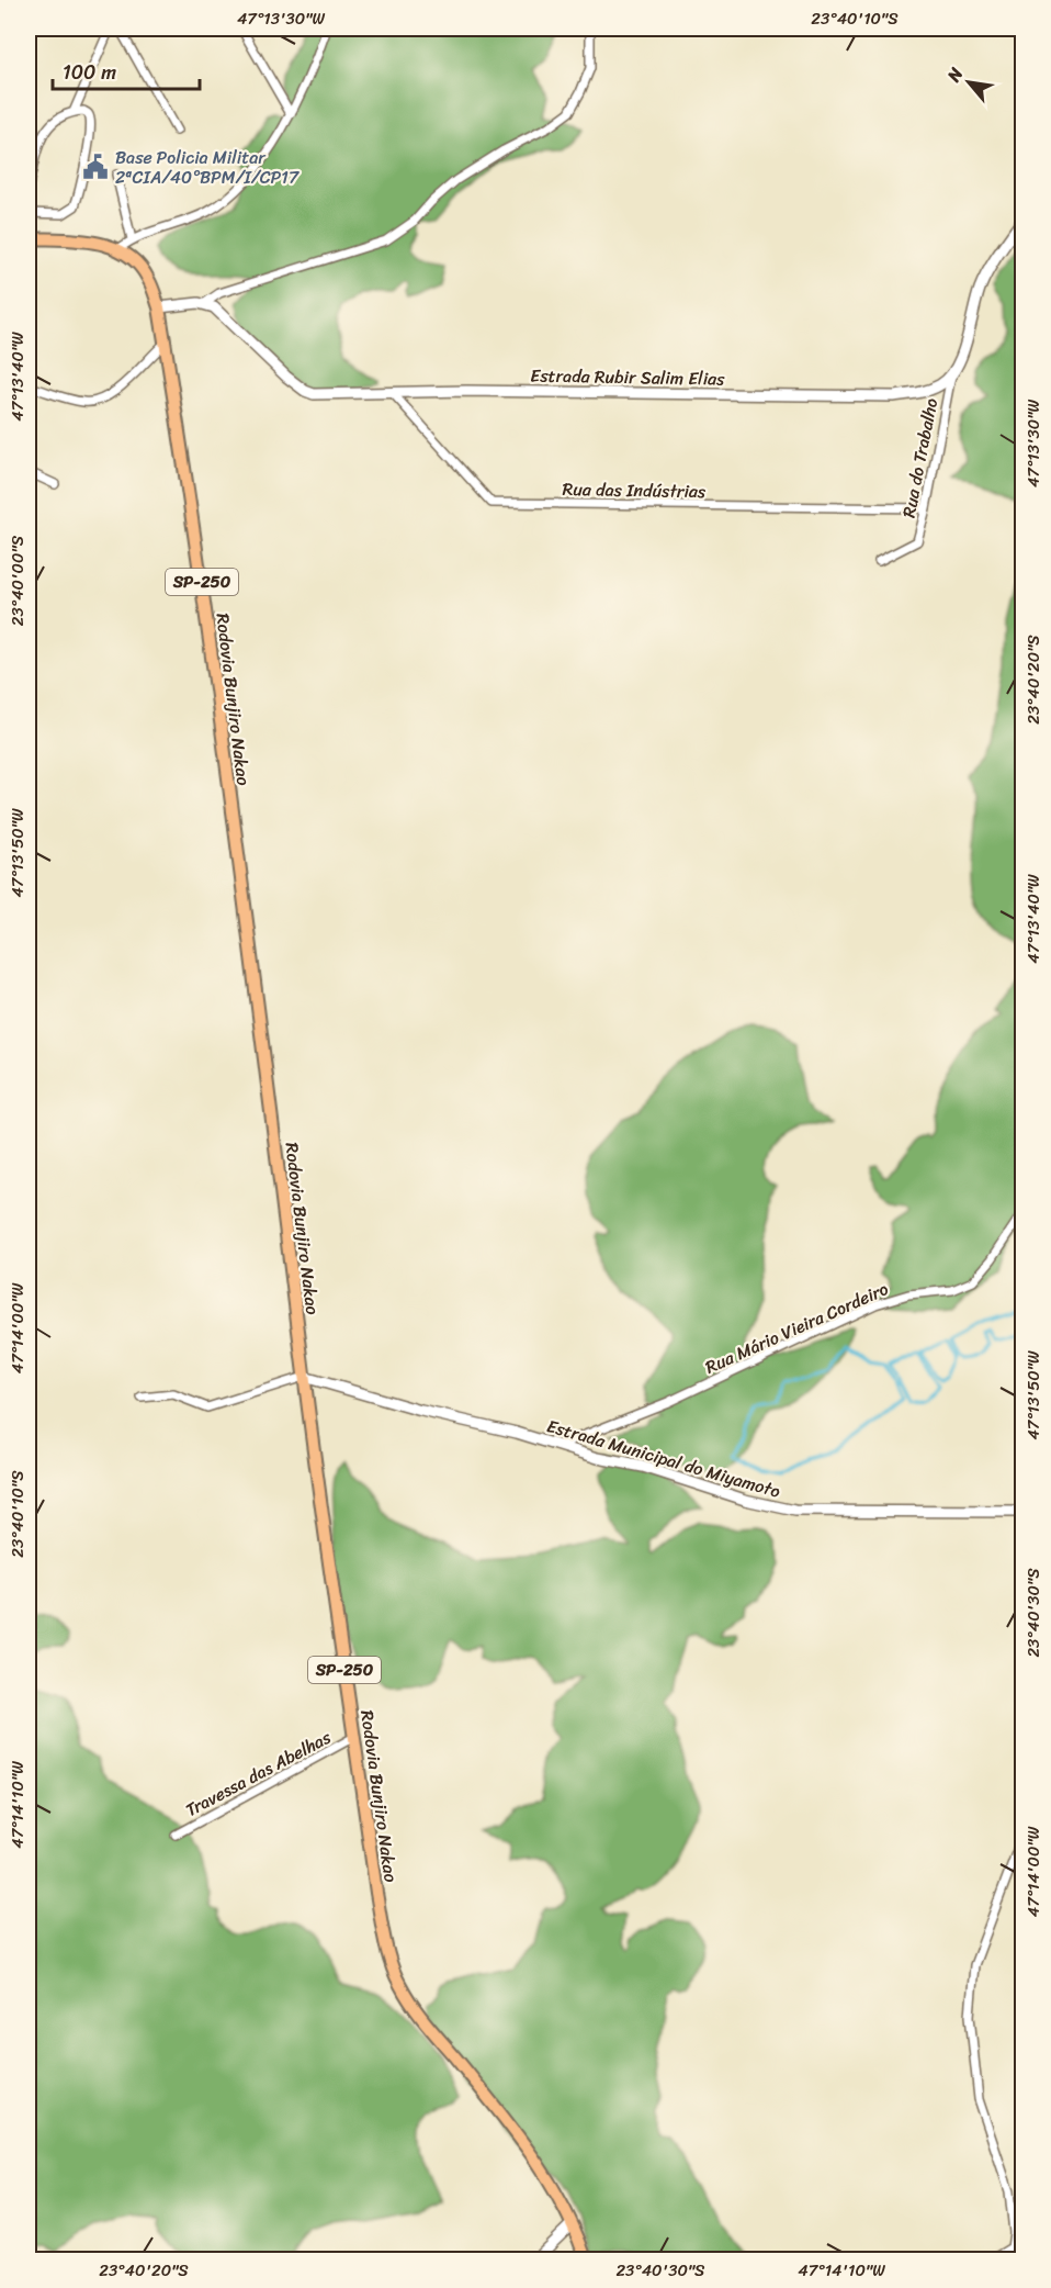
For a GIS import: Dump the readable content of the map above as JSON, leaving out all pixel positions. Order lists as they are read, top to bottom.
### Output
{
  "streets": {
    "main road": ["SP-250", "Rodovia Bunjiro Nakao"],
    "street": [
      "Estrada Rubir Salim Elias",
      "Rua do Trabalho",
      "Rua das Indústrias",
      "Rua Mário Vieira Cordeiro",
      "Estrada Municipal do Miyamoto",
      "Travessa das Abelhas"
    ]
  },
  "crossings": [
    ["Estrada Rubir Salim Elias", "Rua do Trabalho"],
    ["Estrada Rubir Salim Elias", "Rua das Indústrias"],
    ["Rua do Trabalho", "Rua das Indústrias"],
    ["Rodovia Bunjiro Nakao", "Estrada Municipal do Miyamoto"],
    ["Rodovia Bunjiro Nakao", "Travessa das Abelhas"],
    ["Rua Mário Vieira Cordeiro", "Estrada Municipal do Miyamoto"]
  ],
  "places": {
    "public building": ["Base Policia Militar 2ªCIA/40°BPM/I/CP17"]
  },
  "scale_bar": "100 m",
  "north": "top left",
  "coordinates": [
    "47°13'30\"W",
    "23°40'10\"S",
    "47°13'40\"W",
    "23°40'00\"S",
    "23°40'20\"S",
    "47°13'50\"W",
    "47°14'00\"W",
    "23°40'30\"S",
    "47°14'10\"W"
  ]
}
